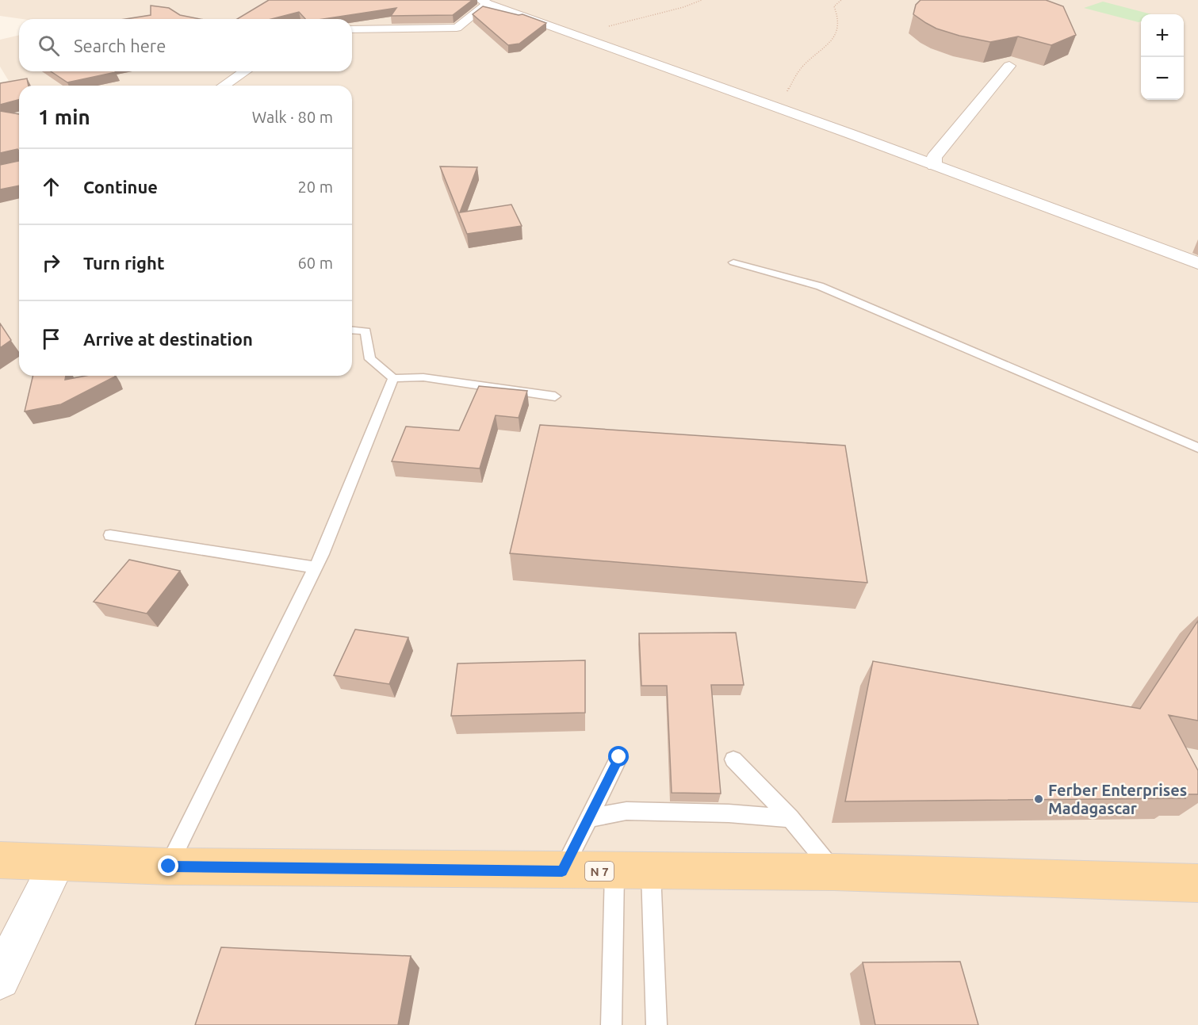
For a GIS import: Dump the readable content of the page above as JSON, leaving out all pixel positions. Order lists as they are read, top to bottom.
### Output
{
  "streets": {
    "main road": ["N 7"]
  },
  "places": ["Ferber Enterprises Madagascar"],
  "page": {
    "map_buttons": ["+", "−"],
    "search": "Search here",
    "heading": ["1 min", "Walk · 80 m"],
    "list": [
      ["Continue", "20 m"],
      ["Turn right", "60 m"],
      "Arrive at destination"
    ]
  }
}
